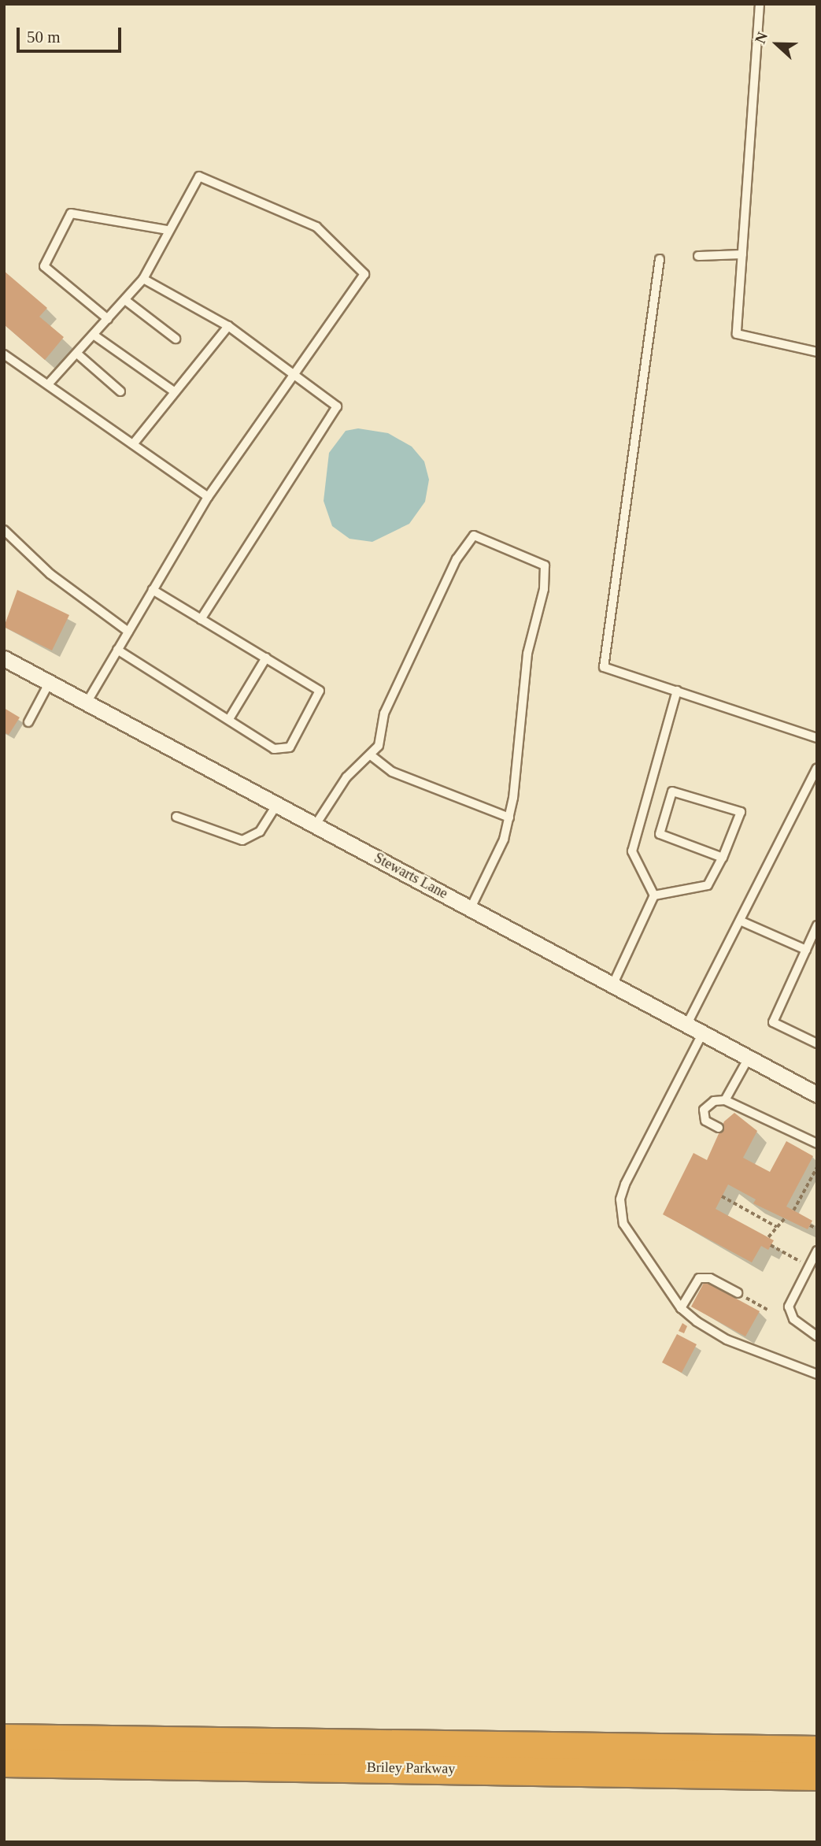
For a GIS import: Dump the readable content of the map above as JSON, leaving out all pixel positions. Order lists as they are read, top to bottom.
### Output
{
  "streets": {
    "highway": ["Briley Parkway"],
    "street": ["Stewarts Lane"]
  },
  "scale_bar": "50 m",
  "north": "left"
}
